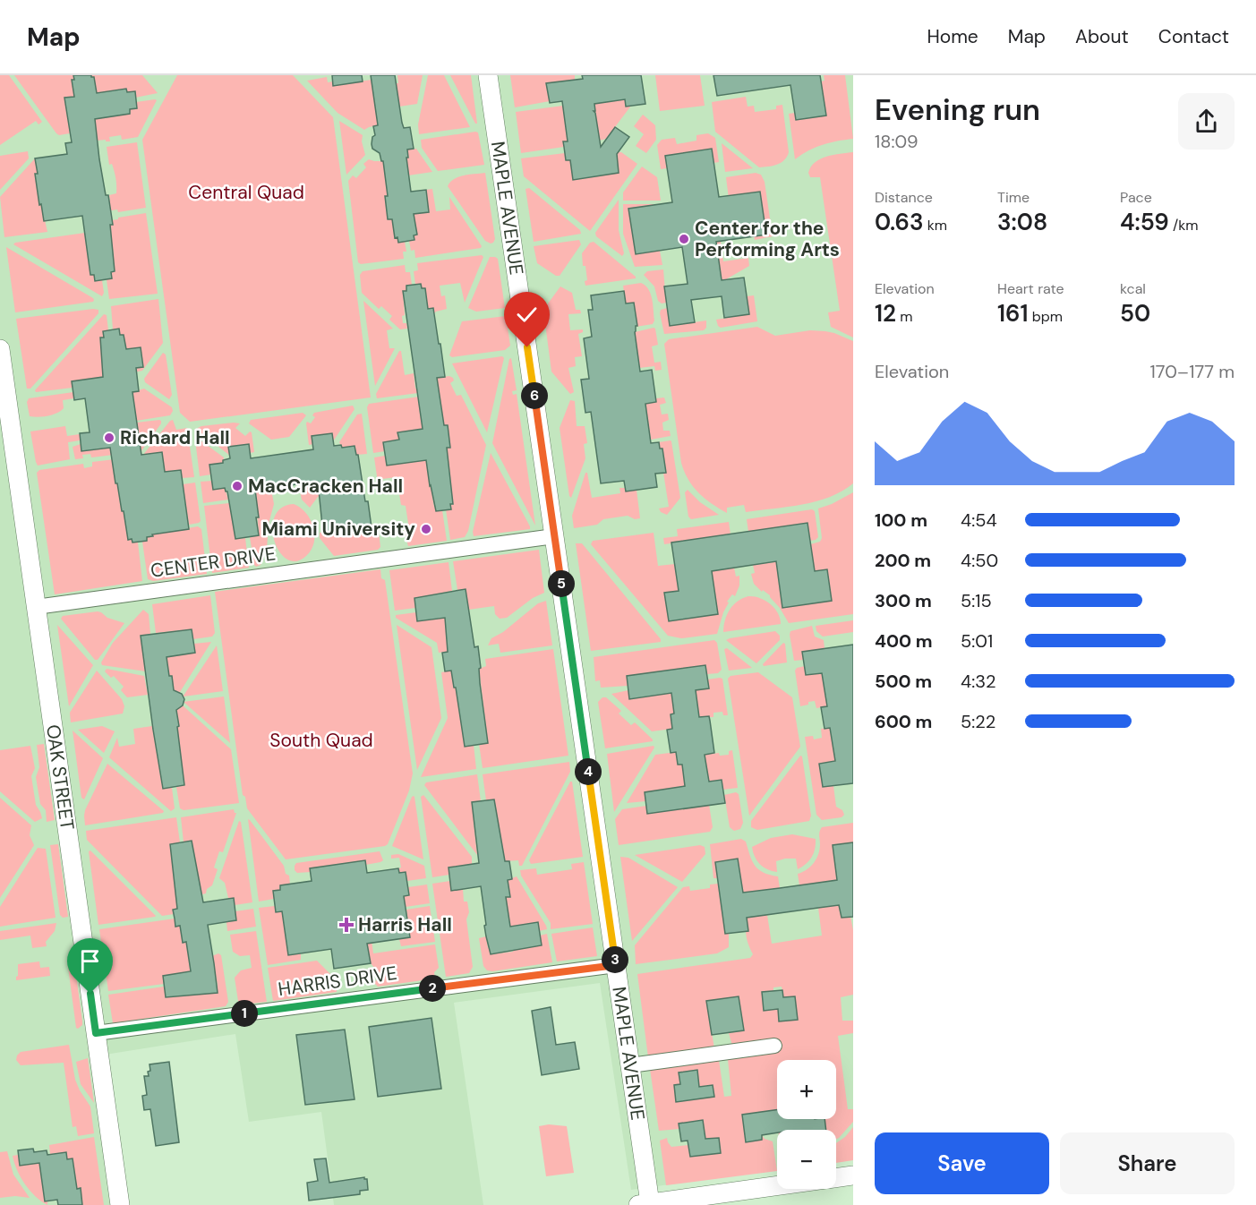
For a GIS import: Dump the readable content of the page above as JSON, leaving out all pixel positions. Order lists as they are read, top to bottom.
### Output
{
  "streets": {
    "street": [
      "MAPLE AVENUE",
      "CENTER DRIVE",
      "OAK STREET",
      "HARRIS DRIVE"
    ]
  },
  "crossings": [
    ["MAPLE AVENUE", "CENTER DRIVE"],
    ["MAPLE AVENUE", "HARRIS DRIVE"],
    ["CENTER DRIVE", "OAK STREET"],
    ["OAK STREET", "HARRIS DRIVE"]
  ],
  "parks": ["Central Quad", "South Quad"],
  "places": {
    "other": [
      "Center for the Performing Arts",
      "Richard Hall",
      "MacCracken Hall",
      "Miami University"
    ],
    "health": ["Harris Hall"]
  },
  "page": {
    "header": "Map",
    "nav": [
      "Home",
      "Map",
      "About",
      "Contact"
    ],
    "heading": ["Evening run", "18:09"],
    "stats": [
      ["Distance", "0.63 km"],
      ["Time", "3:08"],
      ["Pace", "4:59 /km"],
      ["Elevation", "12 m"],
      ["Heart rate", "161 bpm"],
      ["kcal", "50"]
    ],
    "chart": ["Elevation", "170–177 m"],
    "pins": [
      "6",
      "5",
      "4",
      "3",
      "2",
      "1"
    ],
    "list": [
      {
        "name": "100 m",
        "note": "4:54"
      },
      {
        "name": "200 m",
        "note": "4:50"
      },
      {
        "name": "300 m",
        "note": "5:15"
      },
      {
        "name": "400 m",
        "note": "5:01"
      },
      {
        "name": "500 m",
        "note": "4:32"
      },
      {
        "name": "600 m",
        "note": "5:22"
      }
    ],
    "map_buttons": ["+", "−"],
    "buttons": ["Save", "Share"]
  }
}
